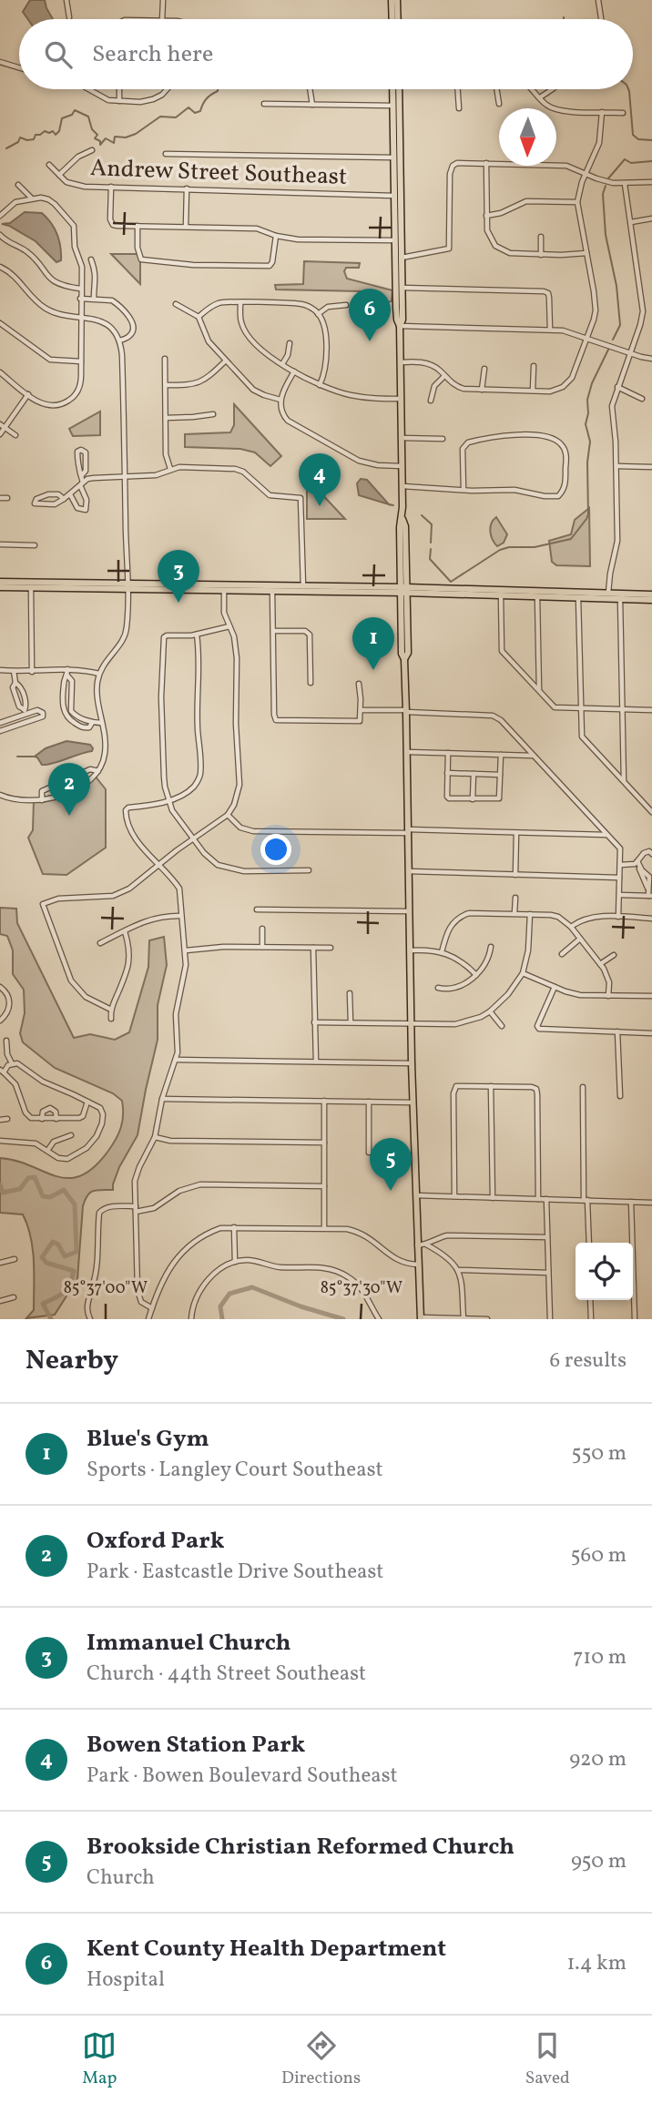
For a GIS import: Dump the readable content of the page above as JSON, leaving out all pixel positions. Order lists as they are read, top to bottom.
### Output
{
  "streets": {
    "street": ["Andrew Street Southeast"]
  },
  "north": "bottom",
  "page": {
    "search": "Search here",
    "pins": [
      "6",
      "4",
      "3",
      "1",
      "2",
      "5"
    ],
    "heading": ["Nearby", "6 results"],
    "list": [
      {
        "mark": "1",
        "name": "Blue's Gym",
        "note": "Sports · Langley Court Southeast",
        "value": "550 m"
      },
      {
        "mark": "2",
        "name": "Oxford Park",
        "note": "Park · Eastcastle Drive Southeast",
        "value": "560 m"
      },
      {
        "mark": "3",
        "name": "Immanuel Church",
        "note": "Church · 44th Street Southeast",
        "value": "710 m"
      },
      {
        "mark": "4",
        "name": "Bowen Station Park",
        "note": "Park · Bowen Boulevard Southeast",
        "value": "920 m"
      },
      {
        "mark": "5",
        "name": "Brookside Christian Reformed Church",
        "note": "Church",
        "value": "950 m"
      },
      {
        "mark": "6",
        "name": "Kent County Health Department",
        "note": "Hospital",
        "value": "1.4 km"
      }
    ],
    "nav": ["Map", "Directions", "Saved"]
  },
  "coordinates": ["85°37'00\"W", "85°37'30\"W"]
}
